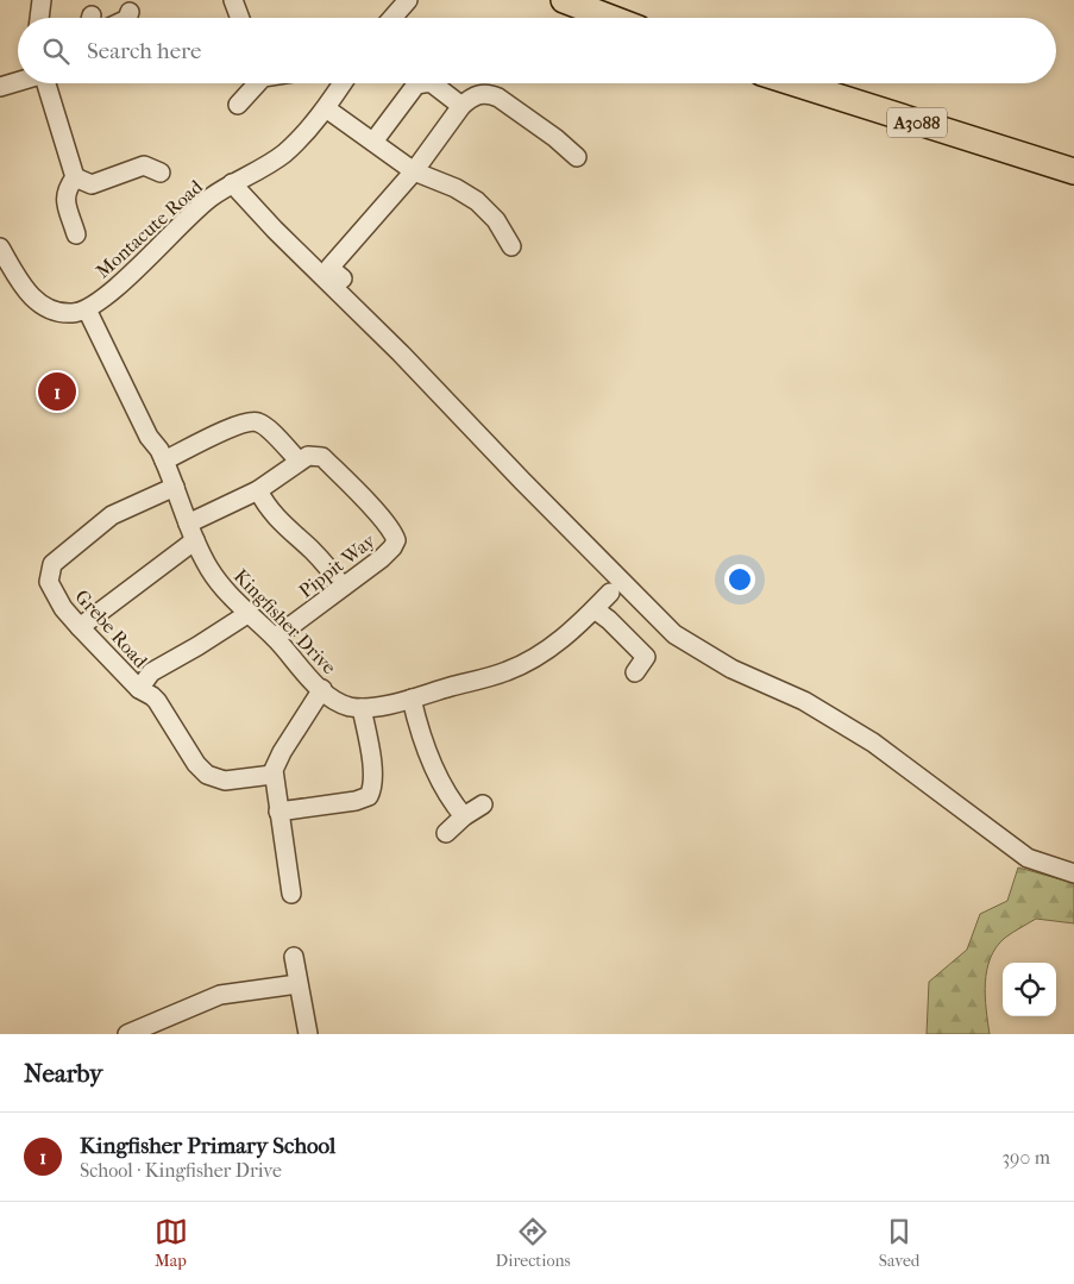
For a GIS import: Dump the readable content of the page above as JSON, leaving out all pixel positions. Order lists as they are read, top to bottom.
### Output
{
  "streets": {
    "highway": ["A3088"],
    "street": [
      "Montacute Road",
      "Pippit Way",
      "Kingfisher Drive",
      "Grebe Road"
    ]
  },
  "crossings": [
    ["Montacute Road", "Kingfisher Drive"],
    ["Pippit Way", "Kingfisher Drive"],
    ["Pippit Way", "Grebe Road"],
    ["Kingfisher Drive", "Grebe Road"]
  ],
  "page": {
    "search": "Search here",
    "pins": "1",
    "heading": "Nearby",
    "list": [
      {
        "mark": "1",
        "name": "Kingfisher Primary School",
        "note": "School · Kingfisher Drive",
        "value": "390 m"
      }
    ],
    "nav": ["Map", "Directions", "Saved"]
  }
}
